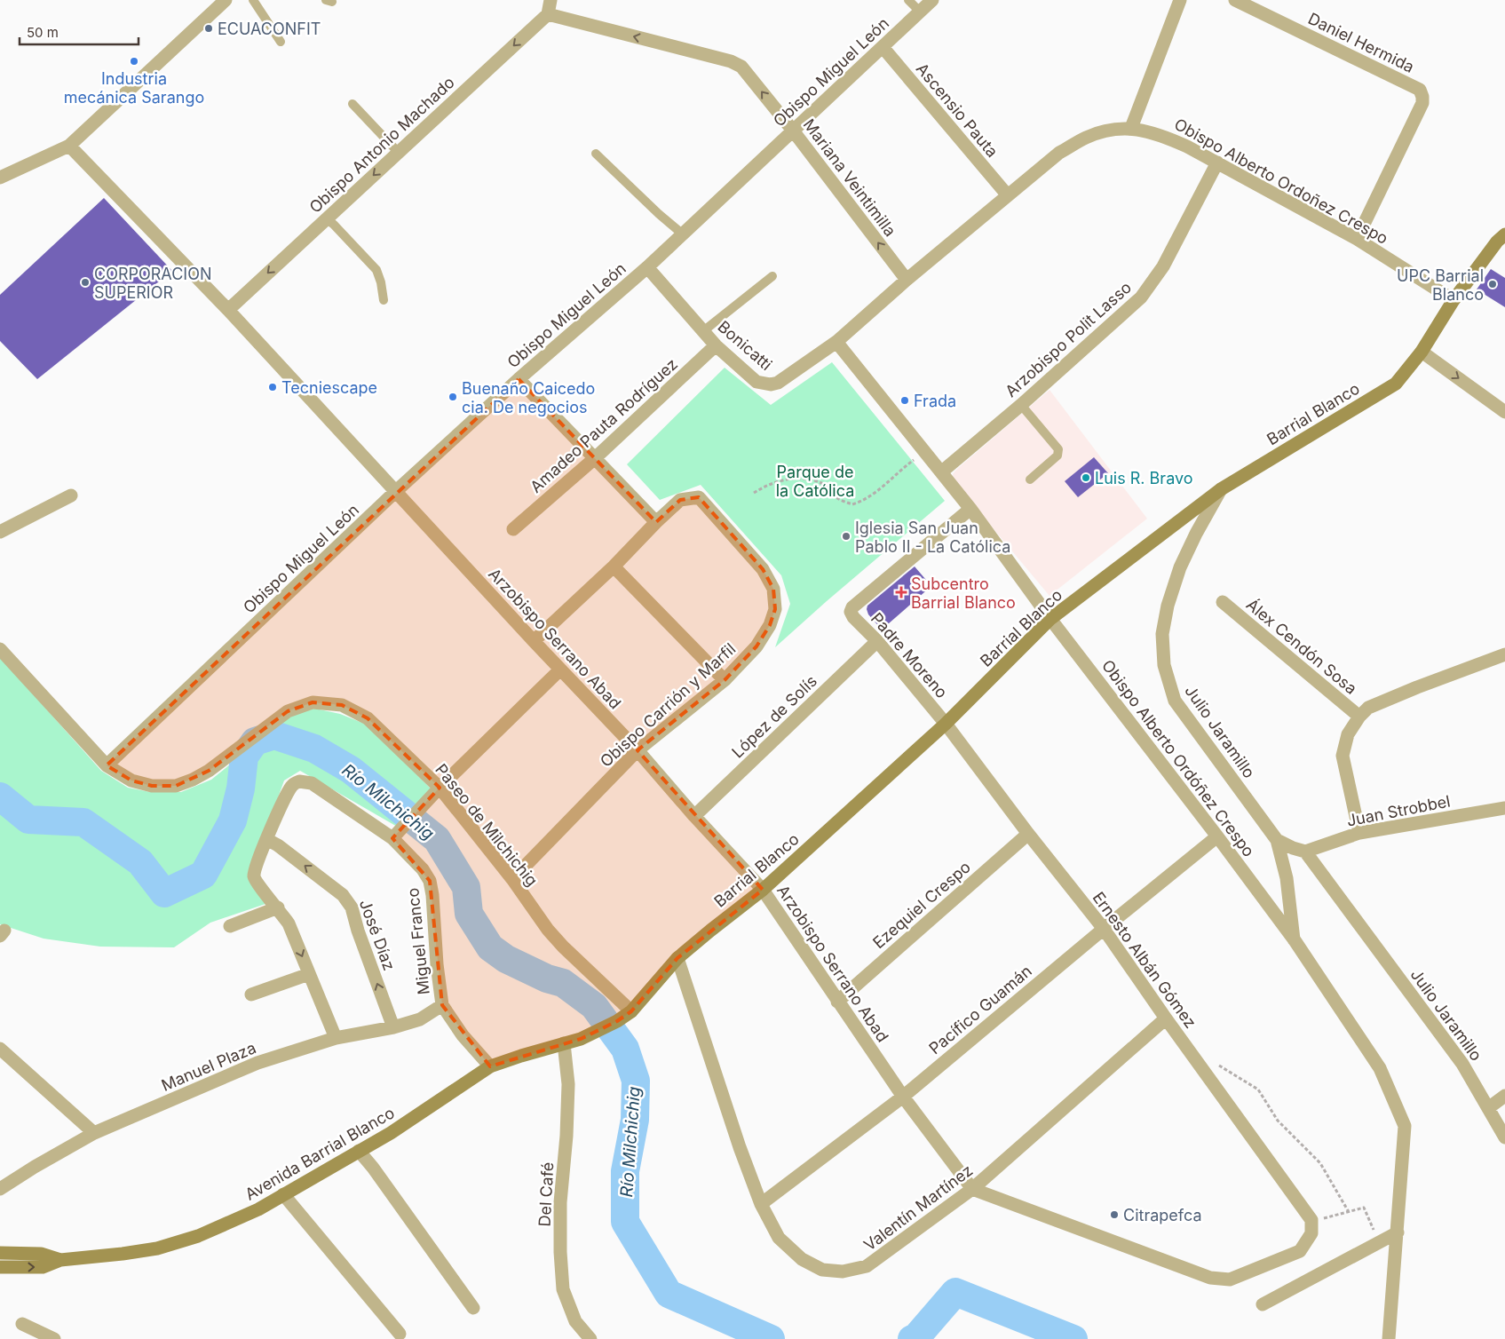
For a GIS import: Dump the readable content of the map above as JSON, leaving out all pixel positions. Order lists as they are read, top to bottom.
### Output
{
  "streets": {
    "street": [
      "Daniel Hermida",
      "Obispo Miguel León",
      "Ascensio Pauta",
      "Obispo Antonio Machado",
      "Mariana Veintimilla",
      "Obispo Alberto Ordoñez Crespo",
      "Arzobispo Polit Lasso",
      "Bonicatti",
      "Barrial Blanco",
      "Amadeo Pauta Rodríguez",
      "Arzobispo Serrano Abad",
      "Álex Cendón Sosa",
      "Padre Moreno",
      "Obispo Carrión y Marfil",
      "López de Solís",
      "Julio Jaramillo",
      "Obispo Alberto Ordóñez Crespo",
      "Juan Strobbel",
      "Paseo de Milchichig",
      "Ezequiel Crespo",
      "José Díaz",
      "Miguel Franco",
      "Ernesto Albán Gómez",
      "Pacífico Guamán",
      "Manuel Plaza",
      "Avenida Barrial Blanco",
      "Del Café",
      "Valentín Martínez"
    ]
  },
  "crossings": [
    ["Daniel Hermida", "Obispo Alberto Ordoñez Crespo"],
    ["Obispo Miguel León", "Ascensio Pauta"],
    ["Obispo Miguel León", "Mariana Veintimilla"],
    ["Obispo Miguel León", "Bonicatti"],
    ["Obispo Miguel León", "Arzobispo Serrano Abad"],
    ["Obispo Miguel León", "Paseo de Milchichig"],
    ["Ascensio Pauta", "Obispo Alberto Ordoñez Crespo"],
    ["Obispo Antonio Machado", "Mariana Veintimilla"],
    ["Obispo Antonio Machado", "Arzobispo Serrano Abad"],
    ["Mariana Veintimilla", "Obispo Alberto Ordoñez Crespo"],
    ["Obispo Alberto Ordoñez Crespo", "Arzobispo Polit Lasso"],
    ["Obispo Alberto Ordoñez Crespo", "Bonicatti"],
    ["Obispo Alberto Ordoñez Crespo", "Barrial Blanco"],
    ["Obispo Alberto Ordoñez Crespo", "Obispo Alberto Ordóñez Crespo"],
    ["Arzobispo Polit Lasso", "Obispo Alberto Ordóñez Crespo"],
    ["Bonicatti", "Amadeo Pauta Rodríguez"],
    ["Bonicatti", "Obispo Alberto Ordóñez Crespo"],
    ["Barrial Blanco", "Arzobispo Serrano Abad"],
    ["Barrial Blanco", "Padre Moreno"],
    ["Barrial Blanco", "Julio Jaramillo"],
    ["Barrial Blanco", "Obispo Alberto Ordóñez Crespo"],
    ["Barrial Blanco", "Paseo de Milchichig"],
    ["Barrial Blanco", "Ernesto Albán Gómez"],
    ["Barrial Blanco", "Avenida Barrial Blanco"],
    ["Barrial Blanco", "Valentín Martínez"],
    ["Arzobispo Serrano Abad", "Obispo Carrión y Marfil"],
    ["Arzobispo Serrano Abad", "López de Solís"],
    ["Arzobispo Serrano Abad", "Ezequiel Crespo"],
    ["Arzobispo Serrano Abad", "Pacífico Guamán"],
    ["Arzobispo Serrano Abad", "Valentín Martínez"],
    ["Padre Moreno", "López de Solís"],
    ["Padre Moreno", "Obispo Alberto Ordóñez Crespo"],
    ["Padre Moreno", "Ernesto Albán Gómez"],
    ["Obispo Carrión y Marfil", "Paseo de Milchichig"],
    ["Julio Jaramillo", "Obispo Alberto Ordóñez Crespo"],
    ["Julio Jaramillo", "Juan Strobbel"],
    ["Obispo Alberto Ordóñez Crespo", "Pacífico Guamán"],
    ["Ezequiel Crespo", "Ernesto Albán Gómez"],
    ["José Díaz", "Miguel Franco"],
    ["José Díaz", "Manuel Plaza"],
    ["Miguel Franco", "Manuel Plaza"],
    ["Miguel Franco", "Avenida Barrial Blanco"],
    ["Ernesto Albán Gómez", "Pacífico Guamán"],
    ["Ernesto Albán Gómez", "Valentín Martínez"],
    ["Pacífico Guamán", "Valentín Martínez"],
    ["Avenida Barrial Blanco", "Del Café"]
  ],
  "one_way": ["Obispo Antonio Machado", "Mariana Veintimilla"],
  "water": ["Río Milchichig"],
  "parks": ["Parque de la Católica"],
  "places": {
    "other": [
      "ECUACONFIT",
      "Industria mecánica Sarango",
      "CORPORACION SUPERIOR",
      "UPC Barrial Blanco",
      "Tecniescape",
      "Buenaño Caicedo cia. De negocios",
      "Frada",
      "Luis R. Bravo",
      "Iglesia San Juan Pablo II - La Católica",
      "Citrapefca"
    ],
    "health": ["Subcentro Barrial Blanco"]
  },
  "scale_bar": "50 m"
}
